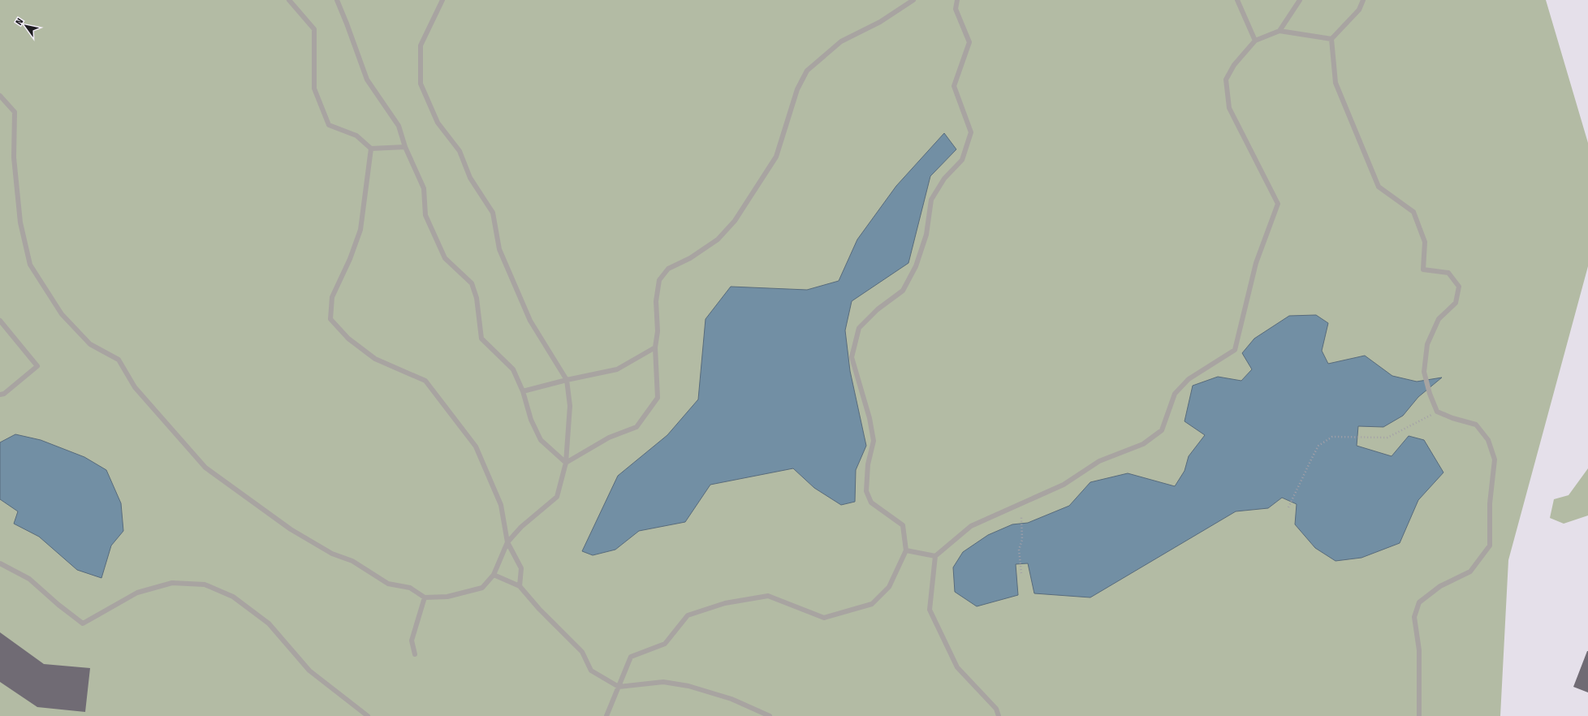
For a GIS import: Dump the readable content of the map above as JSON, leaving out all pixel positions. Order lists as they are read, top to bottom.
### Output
{
  "north": "top left"
}
